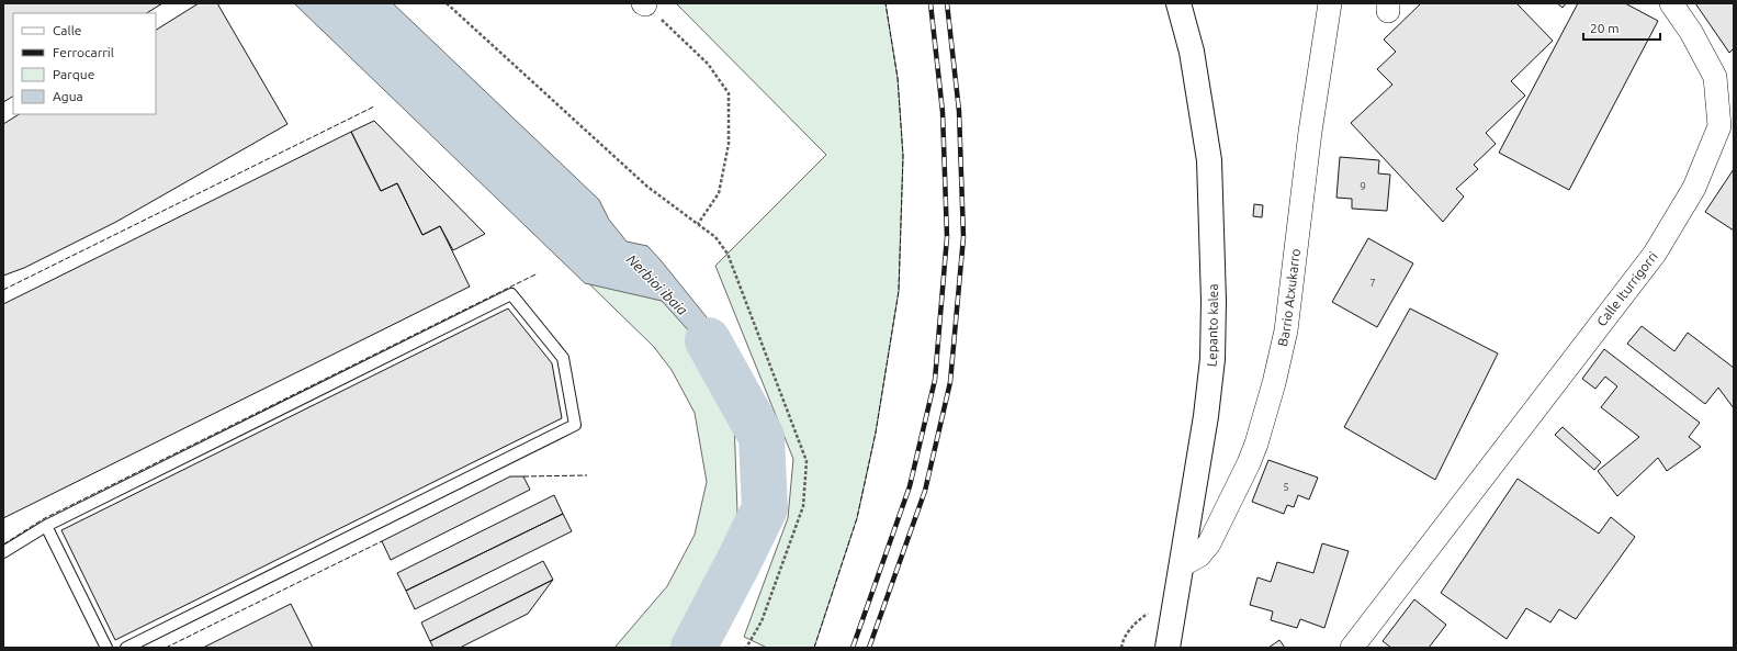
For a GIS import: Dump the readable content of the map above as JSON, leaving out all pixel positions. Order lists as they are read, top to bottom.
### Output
{
  "streets": {
    "main road": ["Lepanto kalea"],
    "street": ["Calle Iturrigorri", "Barrio Atxukarro"]
  },
  "crossings": [
    ["Barrio Atxukarro", "Lepanto kalea"]
  ],
  "water": ["Nerbioi ibaia"],
  "house_numbers": ["9", "7", "5"],
  "legend": [
    "Calle",
    "Ferrocarril",
    "Parque",
    "Agua"
  ],
  "scale_bar": "20 m"
}
